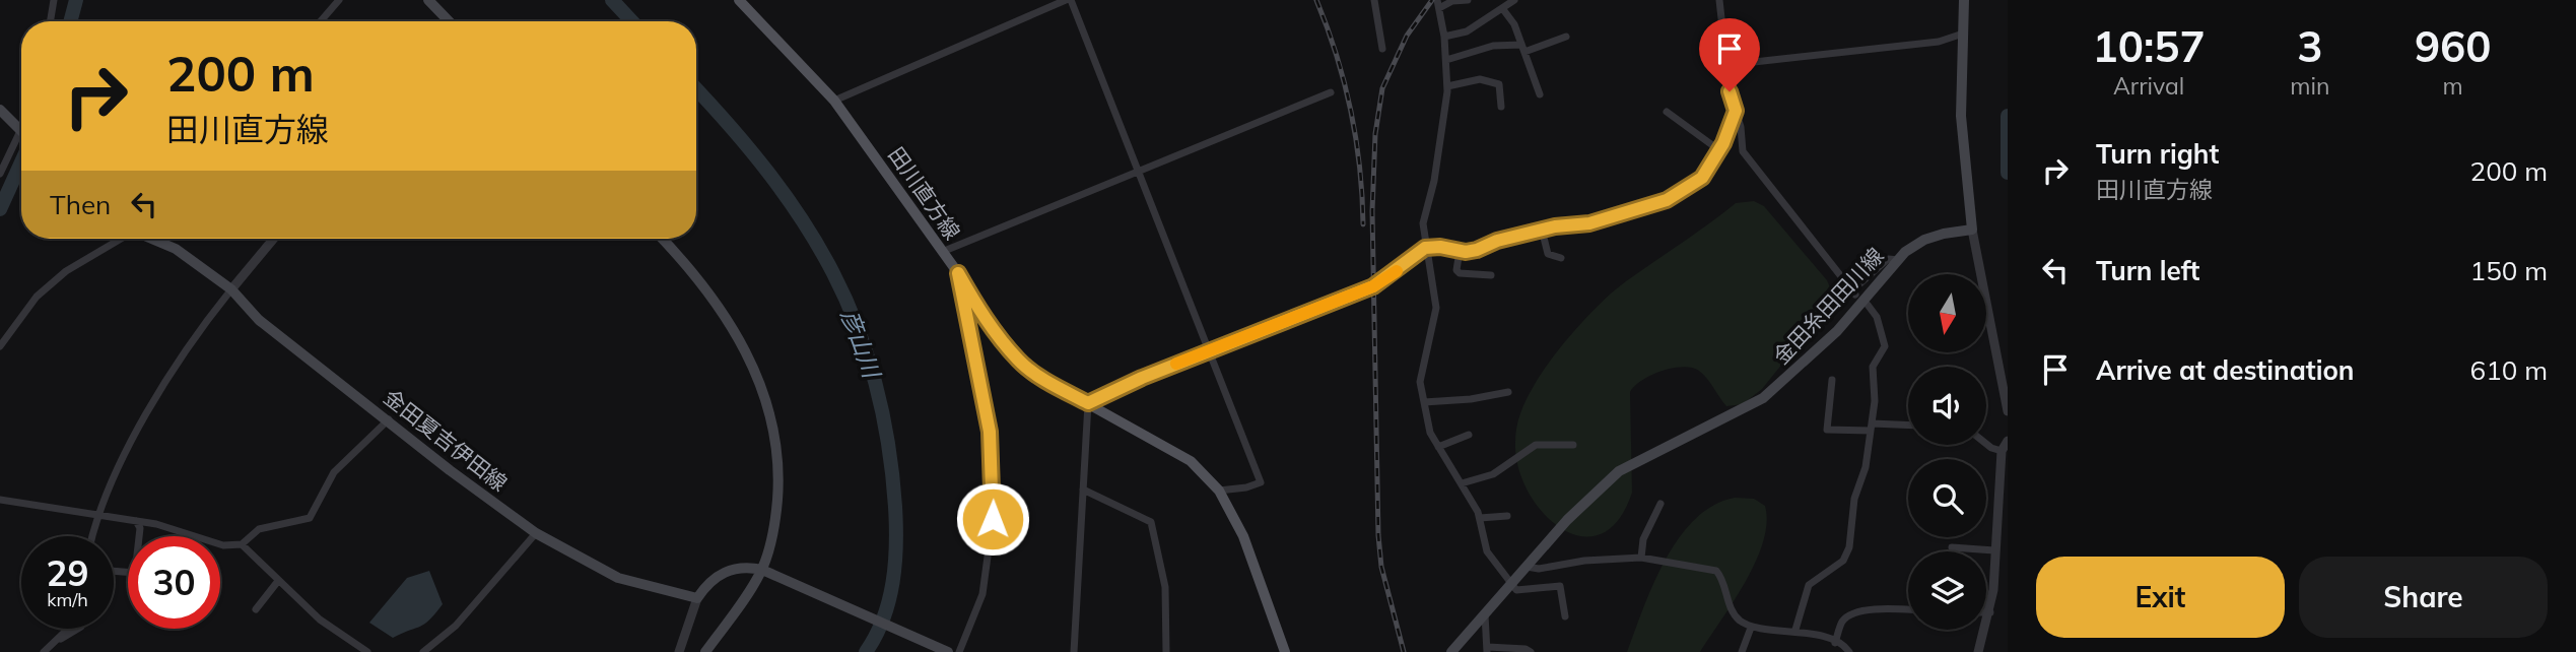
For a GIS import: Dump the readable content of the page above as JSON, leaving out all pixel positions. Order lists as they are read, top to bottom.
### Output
{
  "streets": {
    "main road": ["田川直方線", "金田糸田田川線", "金田夏吉伊田線"]
  },
  "water": ["彦山川"],
  "north": "bottom",
  "page": {
    "eta": [
      "10:57",
      "Arrival",
      "3",
      "min",
      "960",
      "m"
    ],
    "turn": ["200 m", "田川直方線"],
    "list": [
      {
        "name": "Turn right",
        "note": "田川直方線",
        "value": "200 m"
      },
      {
        "name": "Turn left",
        "value": "150 m"
      },
      {
        "name": "Arrive at destination",
        "value": "610 m"
      }
    ],
    "then": "Then",
    "speed": "29 km/h",
    "limit": "30",
    "buttons": ["Exit", "Share"]
  }
}
